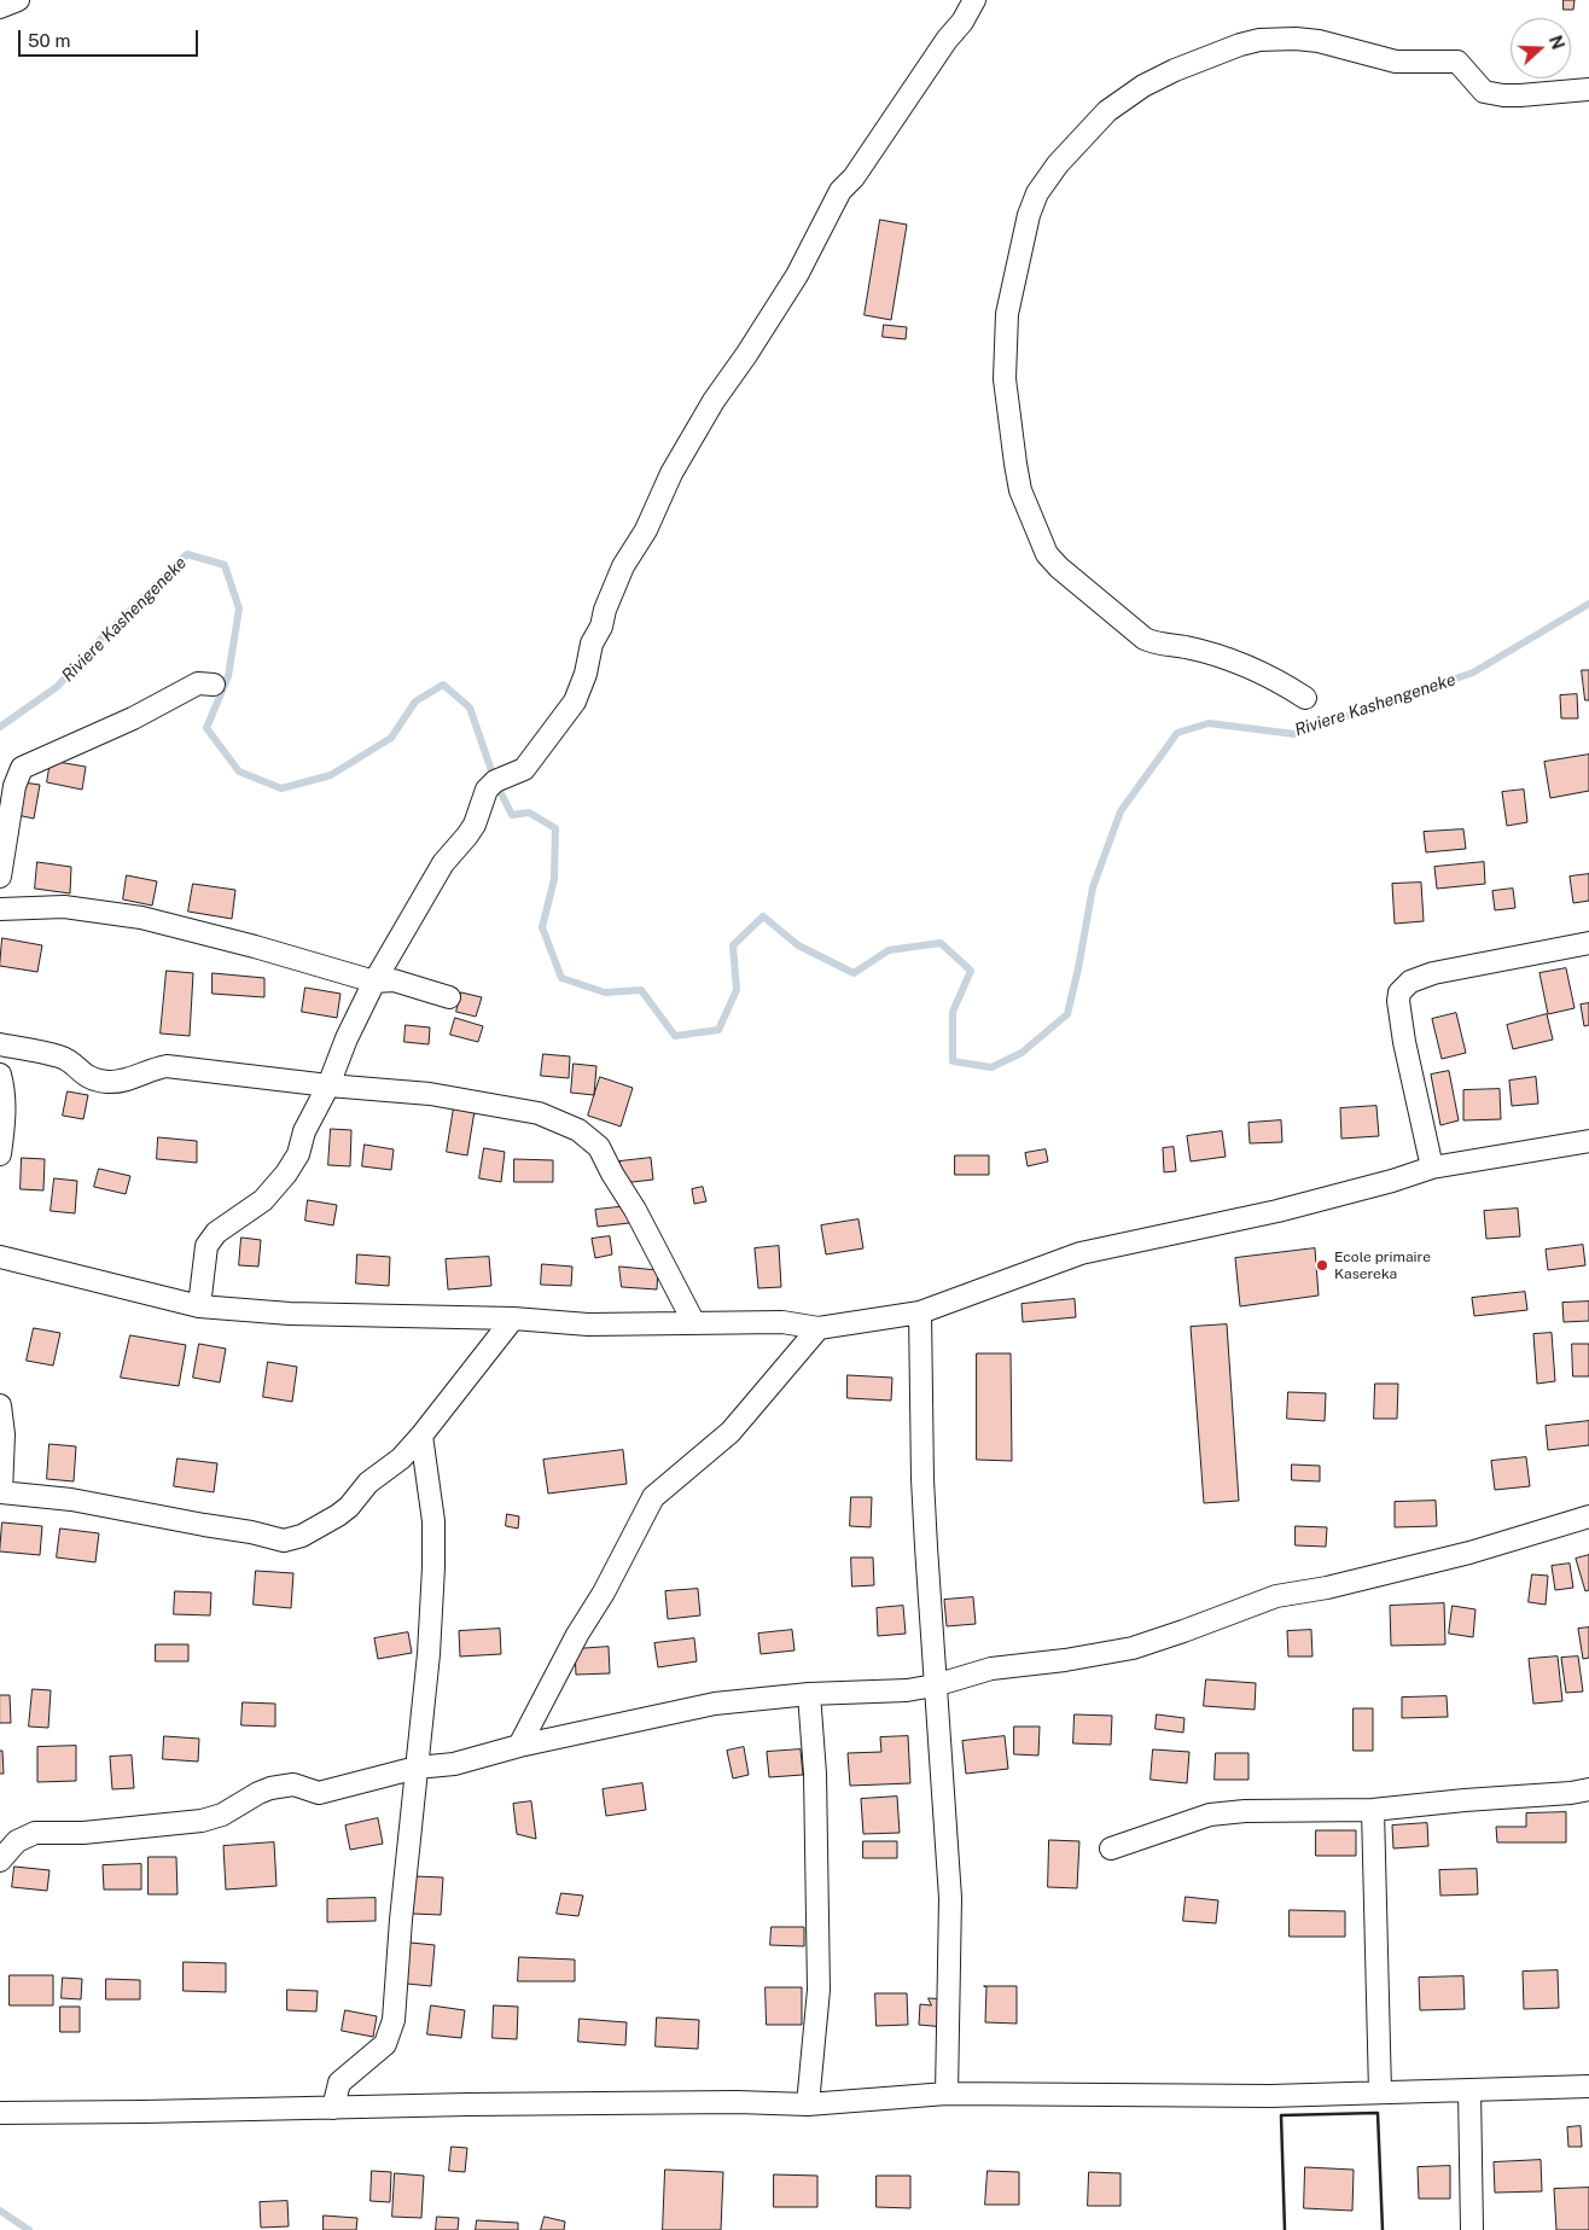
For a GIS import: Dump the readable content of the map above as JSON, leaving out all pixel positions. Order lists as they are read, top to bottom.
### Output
{
  "water": ["Riviere Kashengeneke"],
  "places": ["Ecole primaire Kasereka"],
  "scale_bar": "50 m",
  "north": "right"
}
